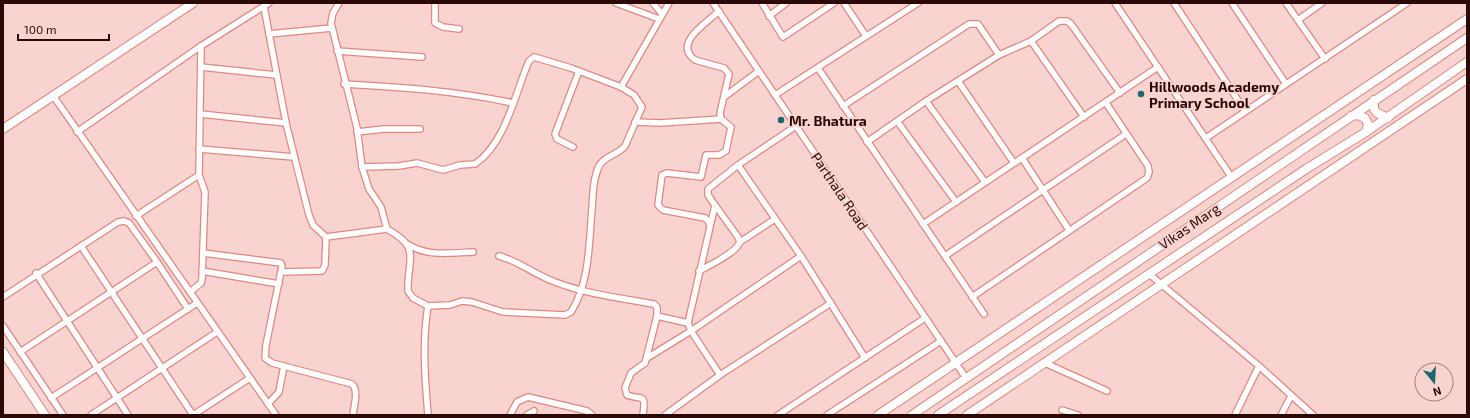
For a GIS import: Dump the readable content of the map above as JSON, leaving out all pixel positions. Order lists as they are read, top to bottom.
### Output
{
  "streets": {
    "street": ["Parthala Road", "Vikas Marg"]
  },
  "crossings": [
    ["Parthala Road", "Vikas Marg"]
  ],
  "places": ["Hillwoods Academy Primary School", "Mr. Bhatura"],
  "scale_bar": "100 m",
  "north": "bottom"
}
